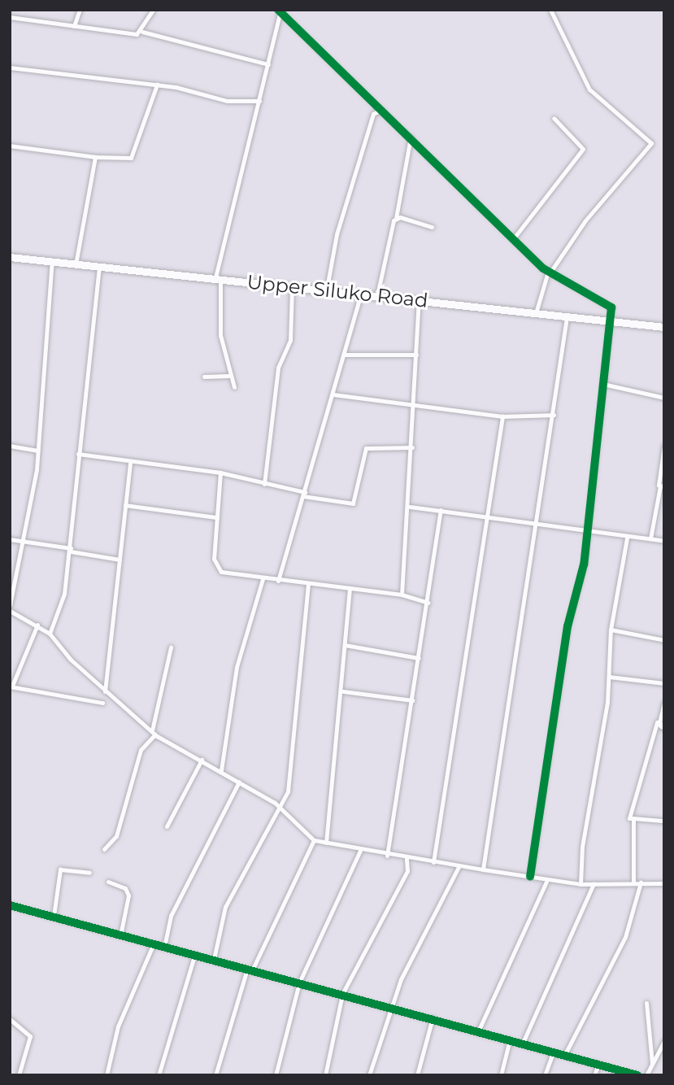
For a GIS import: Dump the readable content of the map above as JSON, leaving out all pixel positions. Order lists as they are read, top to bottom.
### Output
{
  "streets": {
    "main road": ["Upper Siluko Road"]
  }
}
